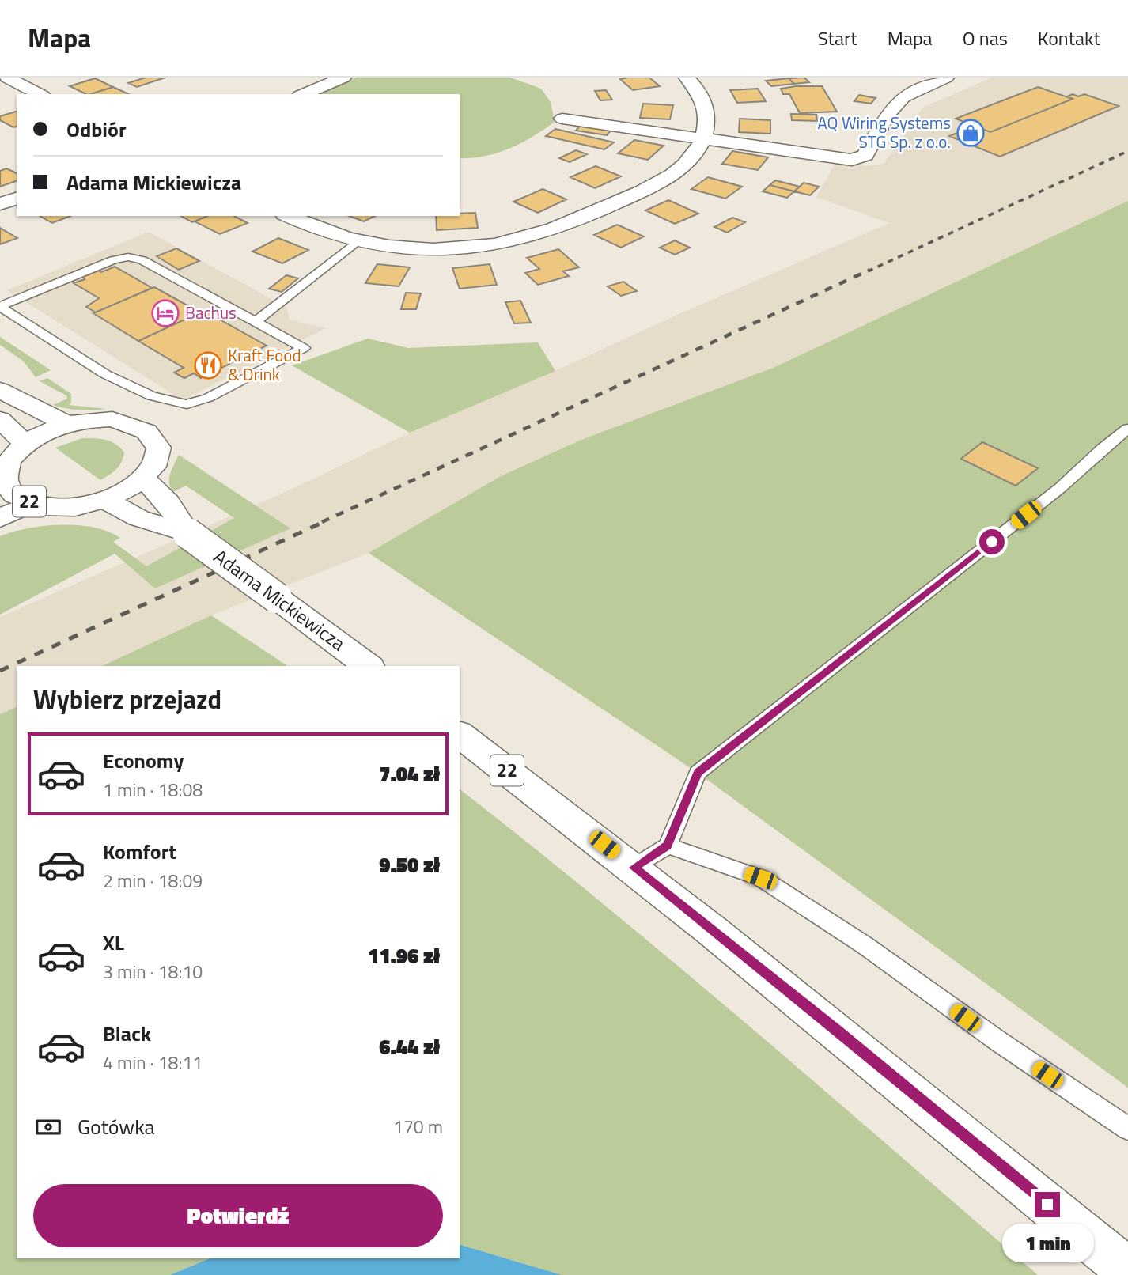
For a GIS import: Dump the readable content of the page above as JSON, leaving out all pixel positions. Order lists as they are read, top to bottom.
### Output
{
  "streets": {
    "street": ["22", "Adama Mickiewicza"]
  },
  "crossings": [
    ["22", "Adama Mickiewicza"]
  ],
  "places": {
    "shop": ["AQ Wiring Systems STG Sp. z o.o."],
    "hotel": ["Bachus"],
    "restaurant": ["Kraft Food & Drink"]
  },
  "page": {
    "header": "Mapa",
    "nav": [
      "Start",
      "Mapa",
      "O nas",
      "Kontakt"
    ],
    "banner": ["Odbiór", "Adama Mickiewicza"],
    "heading": "Wybierz przejazd",
    "list": [
      {
        "name": "Economy",
        "note": "1 min · 18:08",
        "value": "7.04 zł"
      },
      {
        "name": "Komfort",
        "note": "2 min · 18:09",
        "value": "9.50 zł"
      },
      {
        "name": "XL",
        "note": "3 min · 18:10",
        "value": "11.96 zł"
      },
      {
        "name": "Black",
        "note": "4 min · 18:11",
        "value": "6.44 zł"
      }
    ],
    "pay": ["Gotówka", "170 m"],
    "buttons": "Potwierdź",
    "bubble": "1 min"
  }
}
